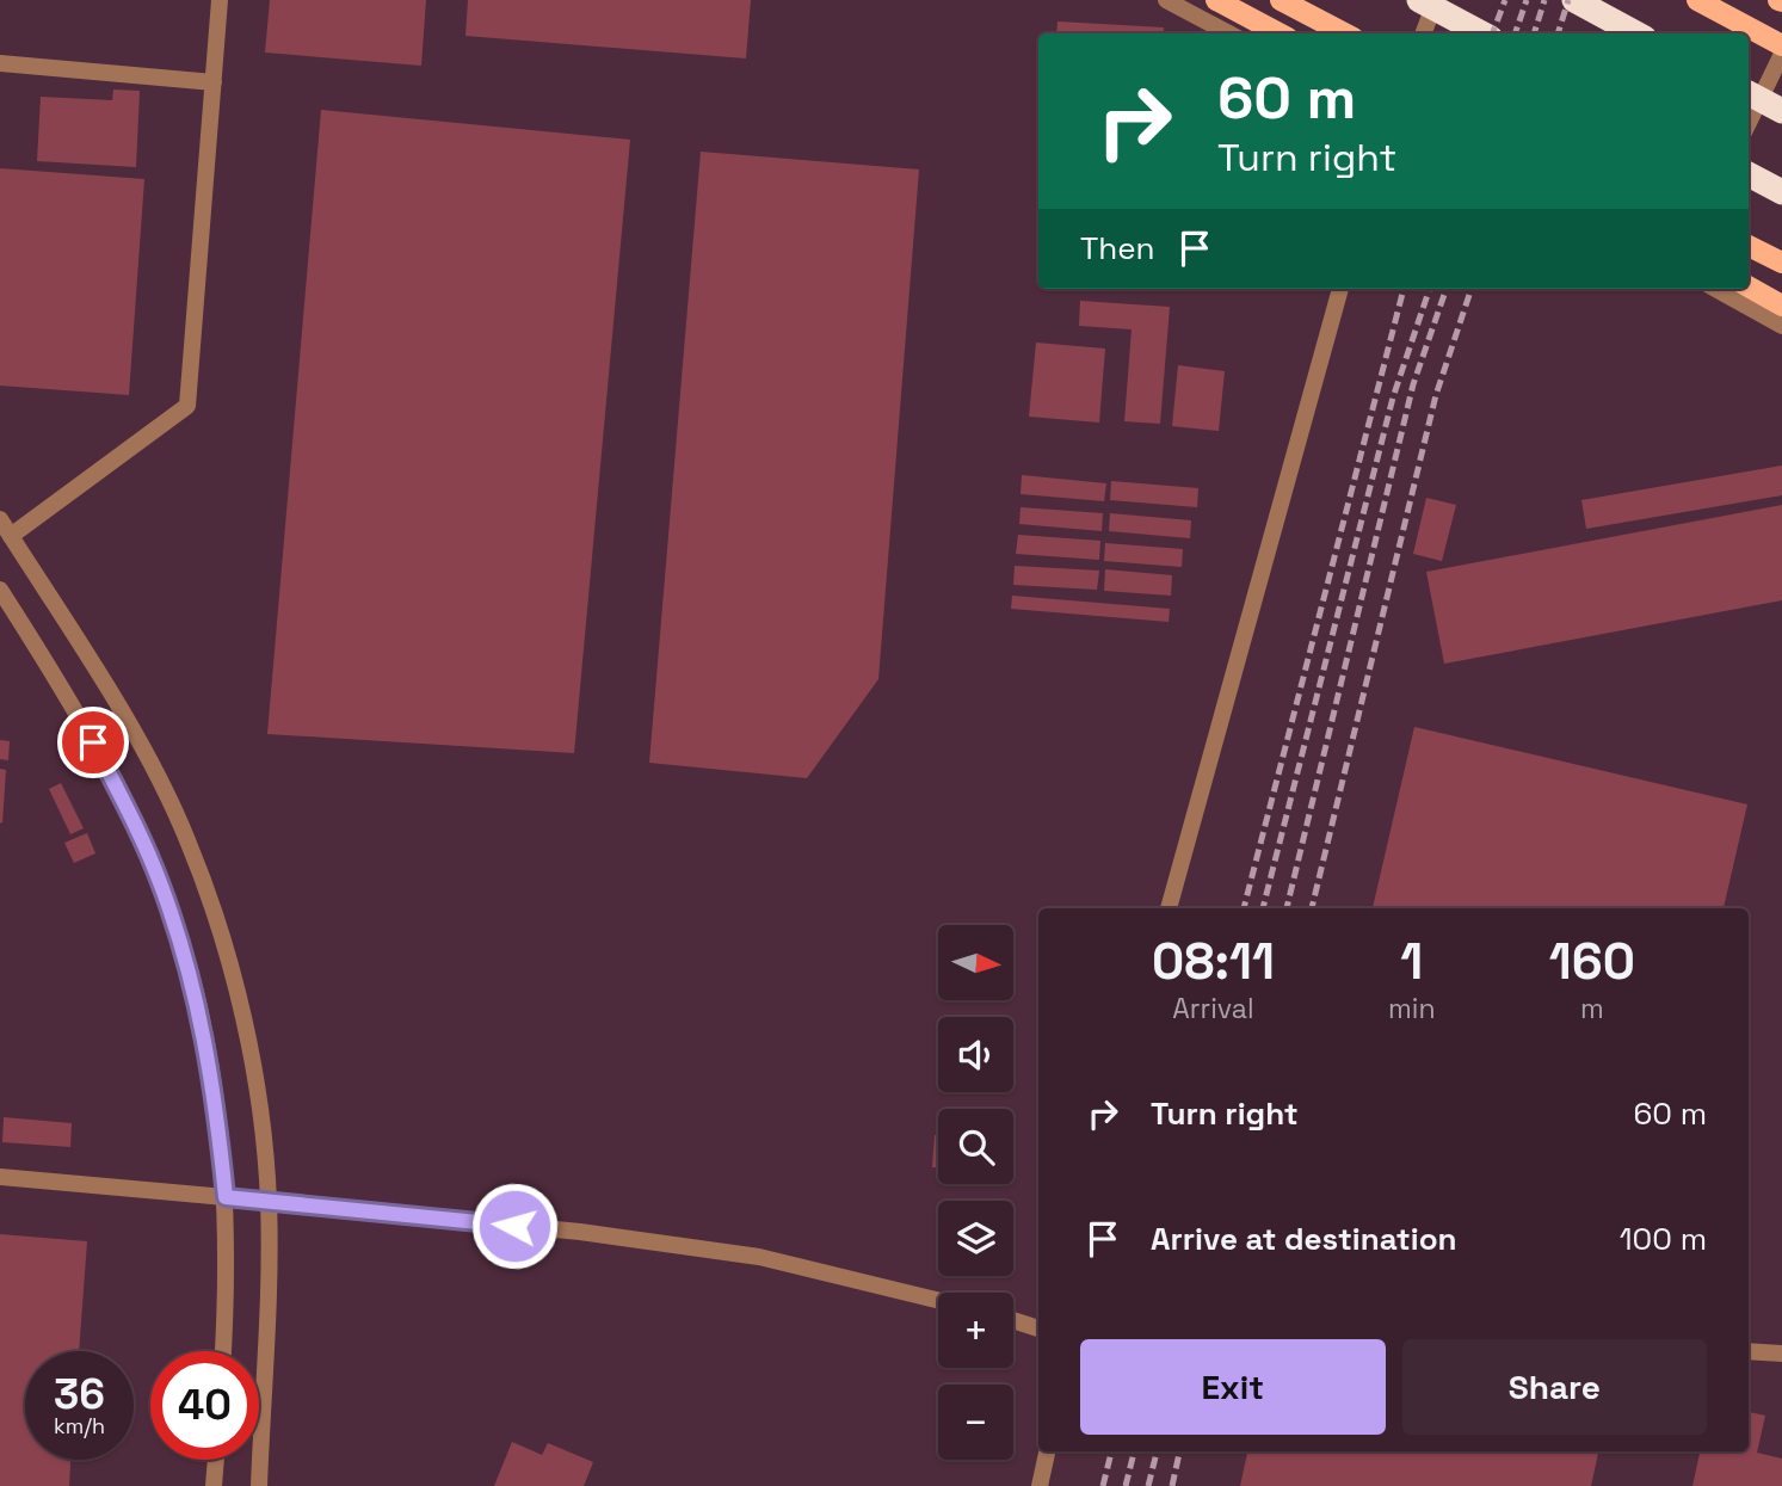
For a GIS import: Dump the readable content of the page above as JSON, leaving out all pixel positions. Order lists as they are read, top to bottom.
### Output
{
  "north": "right",
  "page": {
    "turn": ["60 m", "Turn right"],
    "then": "Then",
    "eta": [
      "08:11",
      "Arrival",
      "1",
      "min",
      "160",
      "m"
    ],
    "map_buttons": ["+", "−"],
    "list": [
      {
        "name": "Turn right",
        "value": "60 m"
      },
      {
        "name": "Arrive at destination",
        "value": "100 m"
      }
    ],
    "buttons": ["Exit", "Share"],
    "speed": "36 km/h",
    "limit": "40"
  }
}
